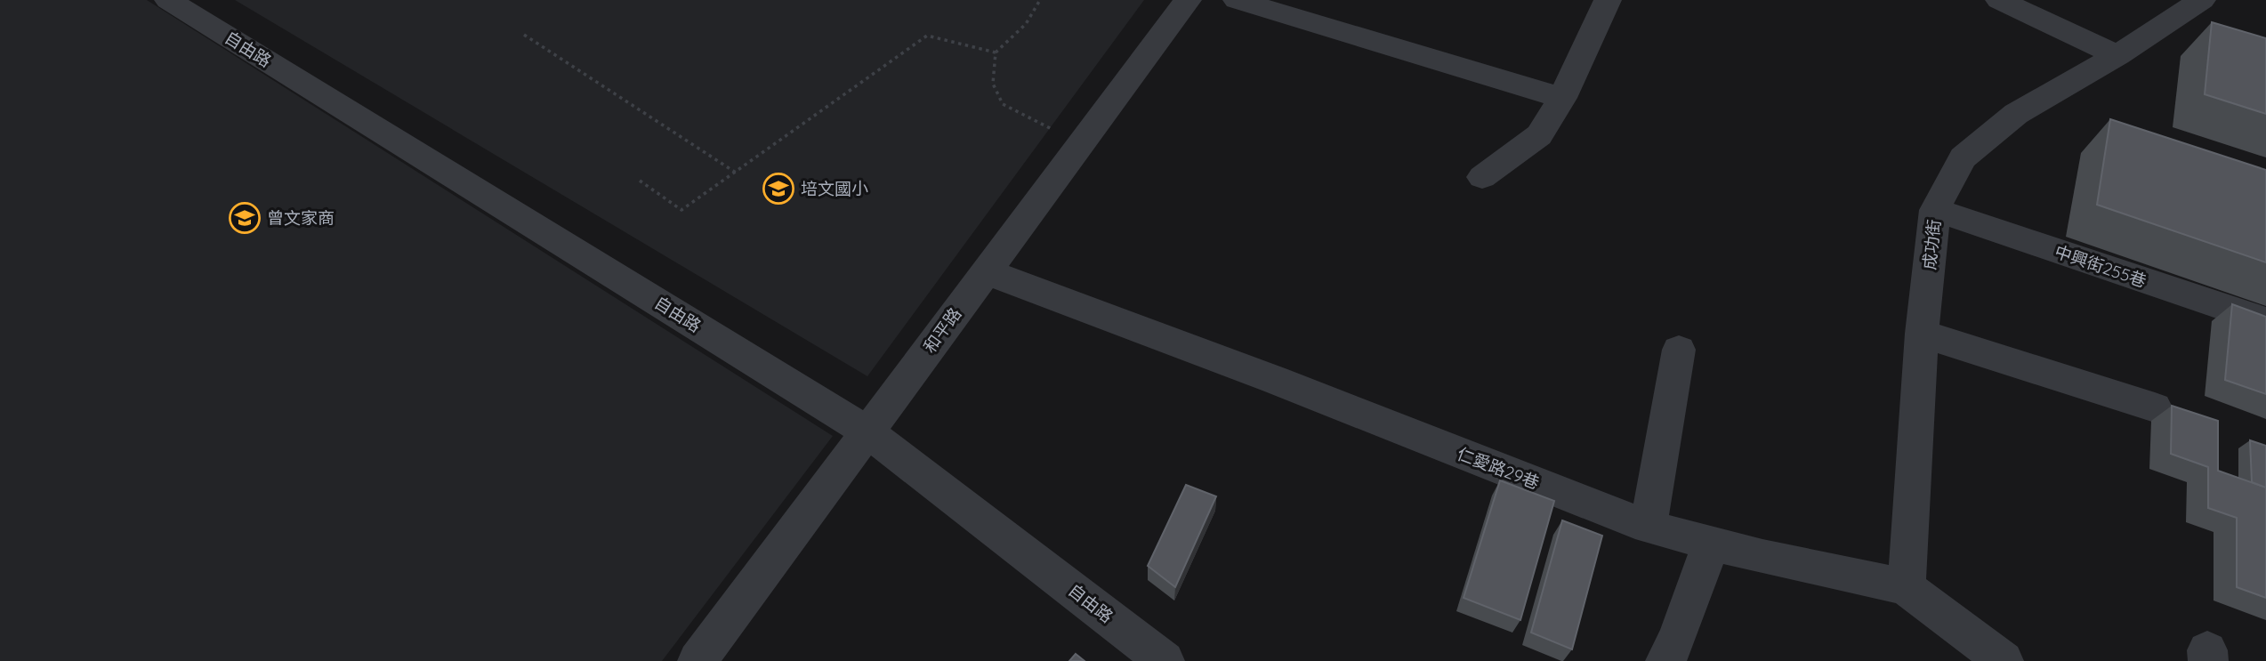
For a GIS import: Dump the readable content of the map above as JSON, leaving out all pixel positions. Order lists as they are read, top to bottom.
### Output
{
  "streets": {
    "street": [
      "自由路",
      "成功街",
      "中興街255巷",
      "和平路",
      "仁愛路29巷"
    ]
  },
  "crossings": [
    ["自由路", "和平路"],
    ["成功街", "中興街255巷"],
    ["成功街", "仁愛路29巷"],
    ["和平路", "仁愛路29巷"]
  ],
  "places": {
    "school or university": ["培文國小", "曾文家商"]
  }
}
